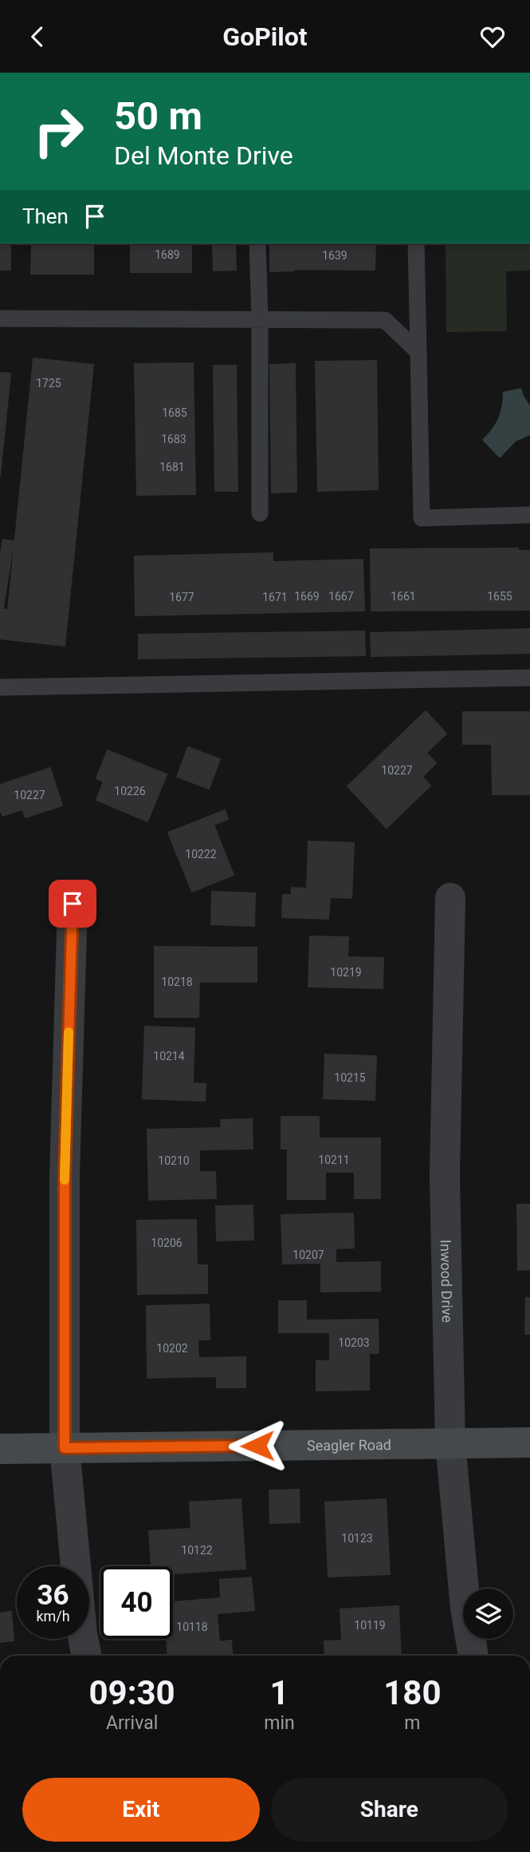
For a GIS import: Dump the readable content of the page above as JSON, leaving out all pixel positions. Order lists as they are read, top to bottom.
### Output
{
  "streets": {
    "street": ["Inwood Drive", "Seagler Road"]
  },
  "crossings": [
    ["Inwood Drive", "Seagler Road"]
  ],
  "house_numbers": [
    "1689",
    "1639",
    "1725",
    "1685",
    "1683",
    "1681",
    "1669",
    "1667",
    "1661",
    "1655",
    "1677",
    "1671",
    "10227",
    "10226",
    "10227",
    "10222",
    "10219",
    "10218",
    "10214",
    "10215",
    "10211",
    "10210",
    "10206",
    "10207",
    "10203",
    "10202",
    "10123",
    "10122",
    "10119",
    "10118"
  ],
  "page": {
    "header": "GoPilot",
    "turn": ["50 m", "Del Monte Drive"],
    "then": "Then",
    "speed": "36 km/h",
    "limit": "40",
    "eta": [
      "09:30",
      "Arrival",
      "1",
      "min",
      "180",
      "m"
    ],
    "buttons": ["Exit", "Share"]
  }
}
